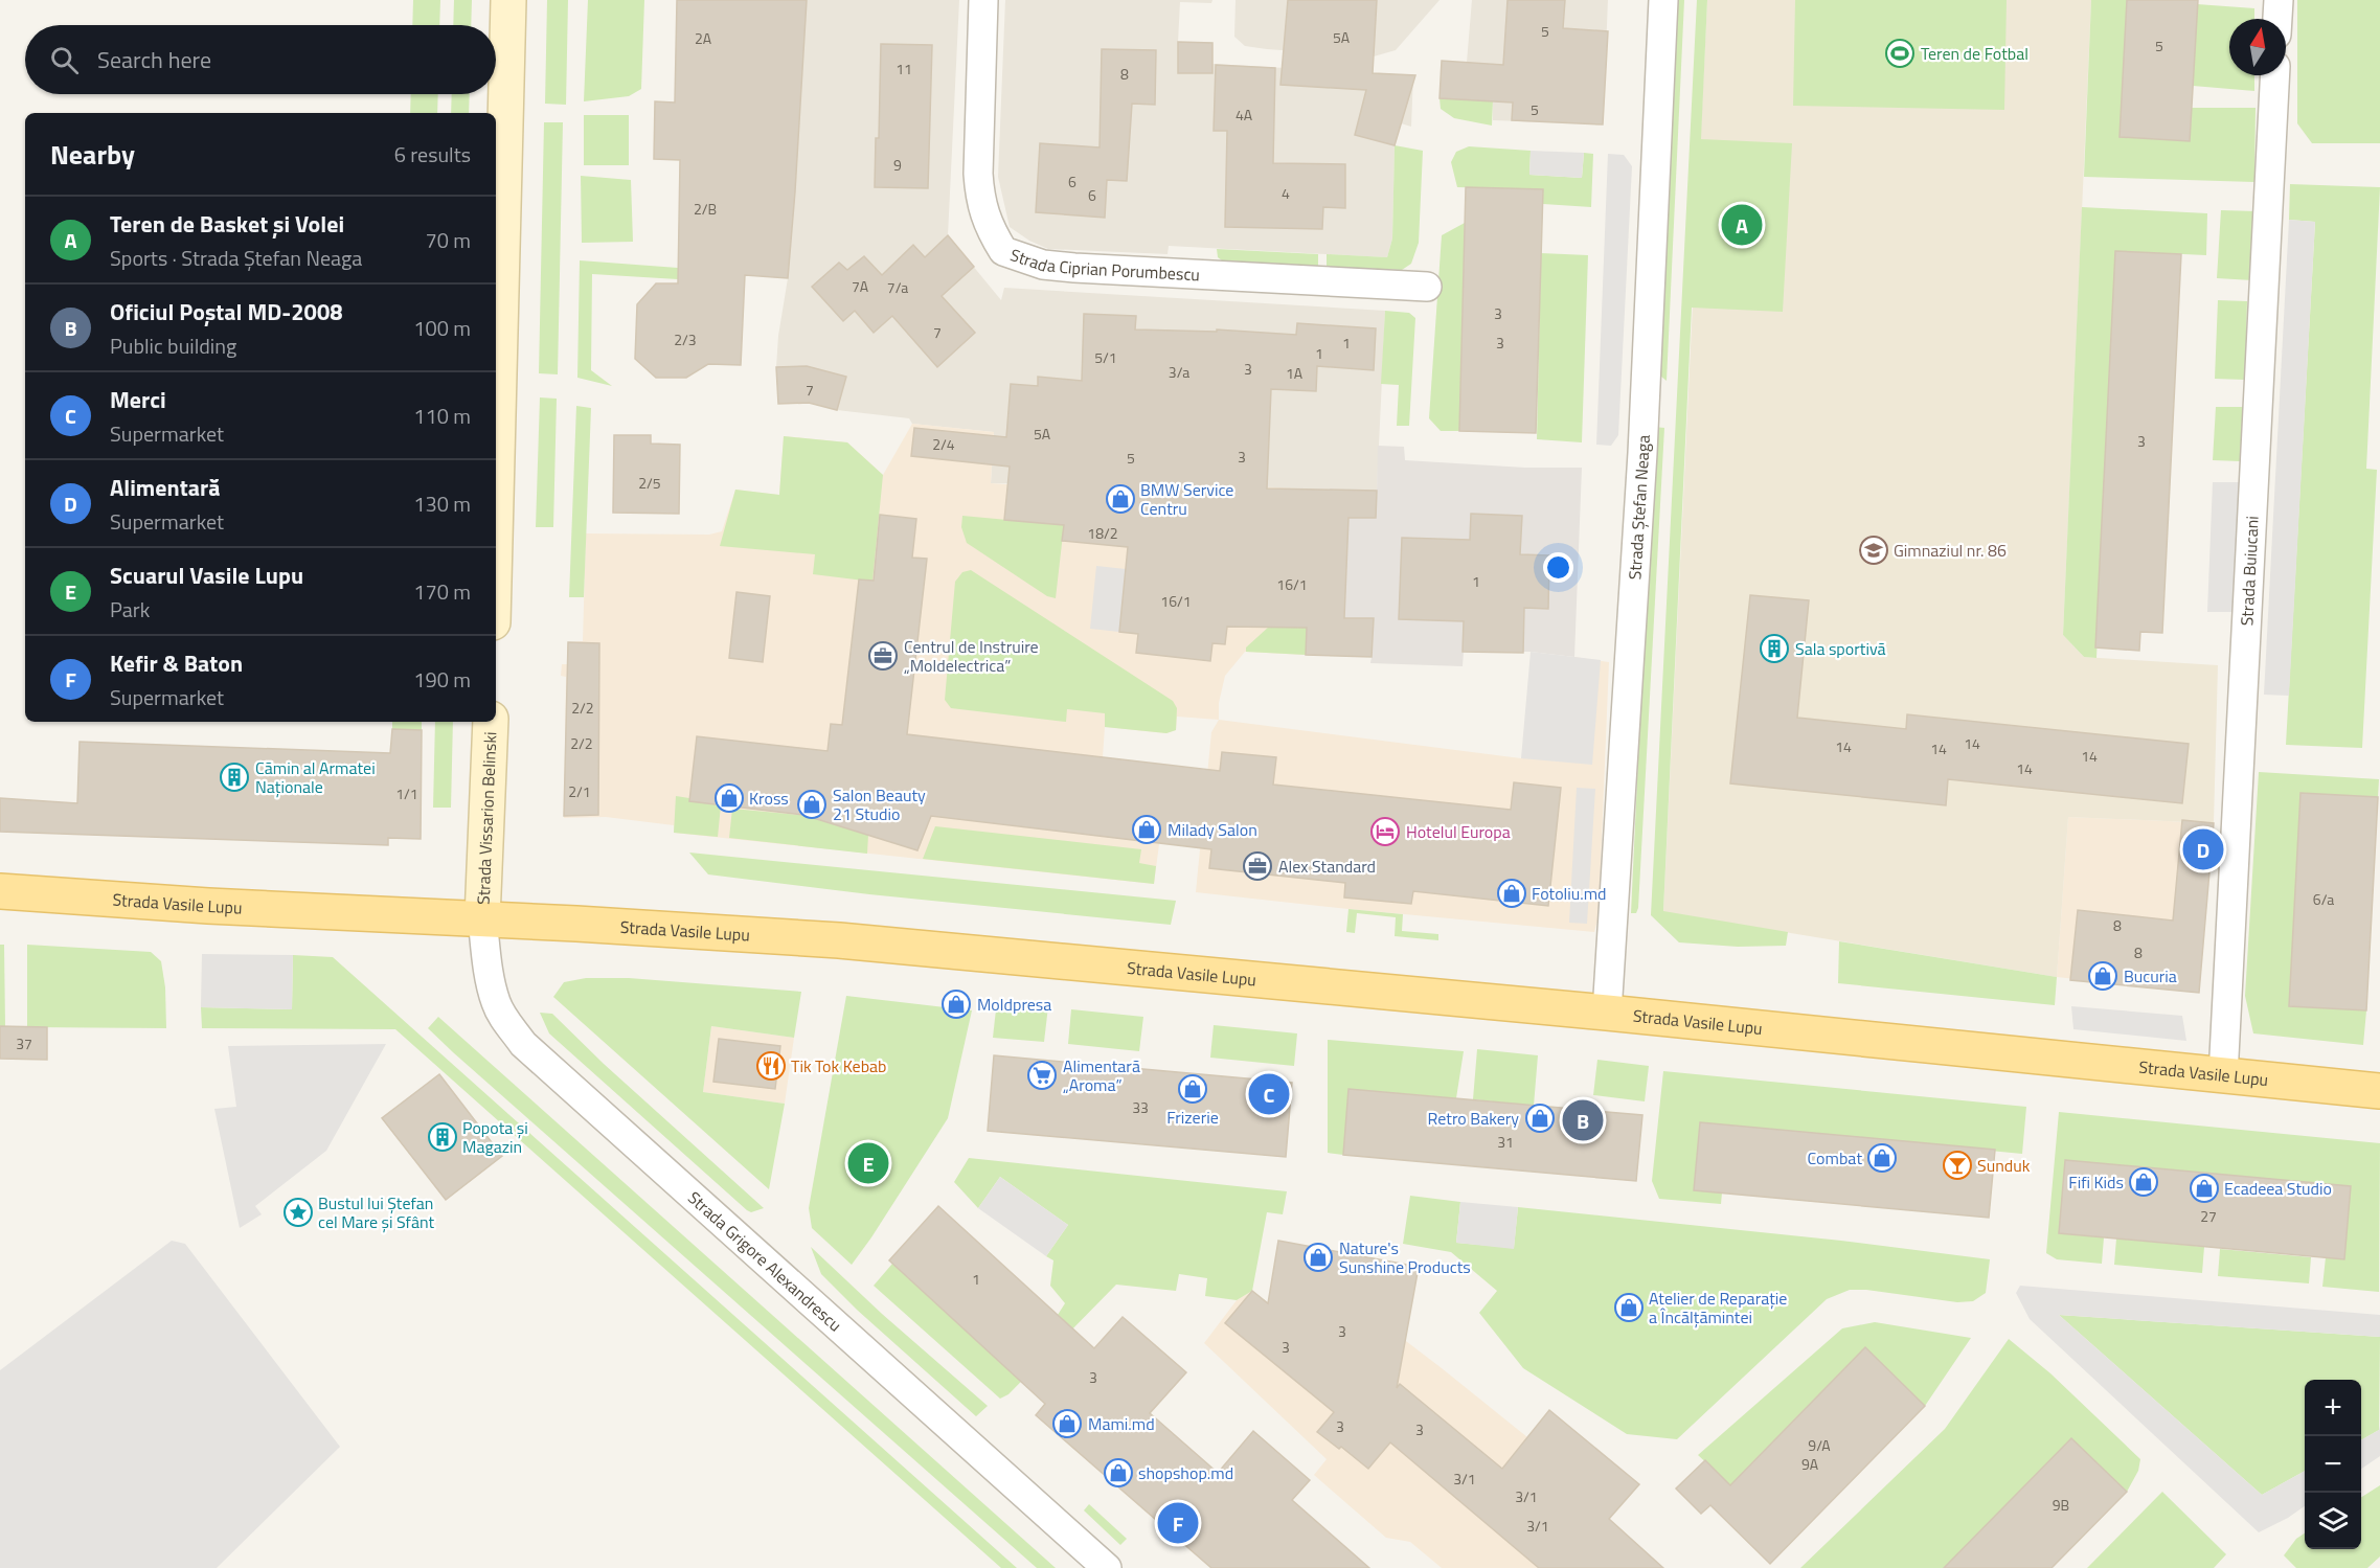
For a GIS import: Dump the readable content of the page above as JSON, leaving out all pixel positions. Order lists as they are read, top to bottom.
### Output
{
  "streets": {
    "main road": ["Strada Vissarion Belinski", "Strada Vasile Lupu"],
    "street": [
      "Strada Ciprian Porumbescu",
      "Strada Ștefan Neaga",
      "Strada Buiucani",
      "Strada Grigore Alexandrescu"
    ]
  },
  "crossings": [
    ["Strada Ștefan Neaga", "Strada Vasile Lupu"],
    ["Strada Buiucani", "Strada Vasile Lupu"],
    ["Strada Vissarion Belinski", "Strada Vasile Lupu"],
    ["Strada Vissarion Belinski", "Strada Grigore Alexandrescu"],
    ["Strada Vasile Lupu", "Strada Grigore Alexandrescu"]
  ],
  "places": {
    "sports": ["Teren de Fotbal"],
    "shop": [
      "BMW Service Centru",
      "Kross",
      "Salon Beauty 21 Studio",
      "Milady Salon",
      "Fotoliu.md",
      "Bucuria",
      "Moldpresa",
      "Frizerie",
      "Retro Bakery",
      "Combat",
      "Fifi Kids",
      "Ecadeea Studio",
      "Nature's Sunshine Products",
      "Atelier de Reparație a Încălțămintei",
      "Mami.md",
      "shopshop.md"
    ],
    "school or university": ["Gimnaziul nr. 86"],
    "building": ["Sala sportivă", "Cămin al Armatei Naționale", "Popota și Magazin"],
    "office": ["Centrul de Instruire „Moldelectrica”", "Alex Standard"],
    "hotel": ["Hotelul Europa"],
    "restaurant": ["Tik Tok Kebab"],
    "supermarket": ["Alimentară „Aroma”"],
    "bar": ["Sunduk"],
    "place": ["Bustul lui Ștefan cel Mare și Sfânt"]
  },
  "house_numbers": [
    "5",
    "5A",
    "2A",
    "5",
    "11",
    "8",
    "5",
    "4A",
    "9",
    "6",
    "4",
    "6",
    "2/B",
    "7A",
    "7/a",
    "3",
    "7",
    "2/3",
    "1",
    "3",
    "1",
    "5/1",
    "3",
    "3/a",
    "1A",
    "7",
    "5A",
    "3",
    "2/4",
    "3",
    "5",
    "2/5",
    "18/2",
    "1",
    "16/1",
    "16/1",
    "2/2",
    "2/2",
    "14",
    "14",
    "14",
    "14",
    "14",
    "2/1",
    "1/1",
    "6/a",
    "8",
    "8",
    "37",
    "33",
    "31",
    "27",
    "1",
    "3",
    "3",
    "3",
    "3",
    "3",
    "9/A",
    "9A",
    "3/1",
    "3/1",
    "9B",
    "3/1"
  ],
  "north": "top",
  "page": {
    "search": "Search here",
    "heading": ["Nearby", "6 results"],
    "list": [
      {
        "mark": "A",
        "name": "Teren de Basket și Volei",
        "note": "Sports · Strada Ștefan Neaga",
        "value": "70 m"
      },
      {
        "mark": "B",
        "name": "Oficiul Poștal MD-2008",
        "note": "Public building",
        "value": "100 m"
      },
      {
        "mark": "C",
        "name": "Merci",
        "note": "Supermarket",
        "value": "110 m"
      },
      {
        "mark": "D",
        "name": "Alimentară",
        "note": "Supermarket",
        "value": "130 m"
      },
      {
        "mark": "E",
        "name": "Scuarul Vasile Lupu",
        "note": "Park",
        "value": "170 m"
      },
      {
        "mark": "F",
        "name": "Kefir & Baton",
        "note": "Supermarket",
        "value": "190 m"
      }
    ],
    "pins": [
      "A",
      "D",
      "C",
      "B",
      "E",
      "F"
    ],
    "map_buttons": ["+", "−"]
  }
}
